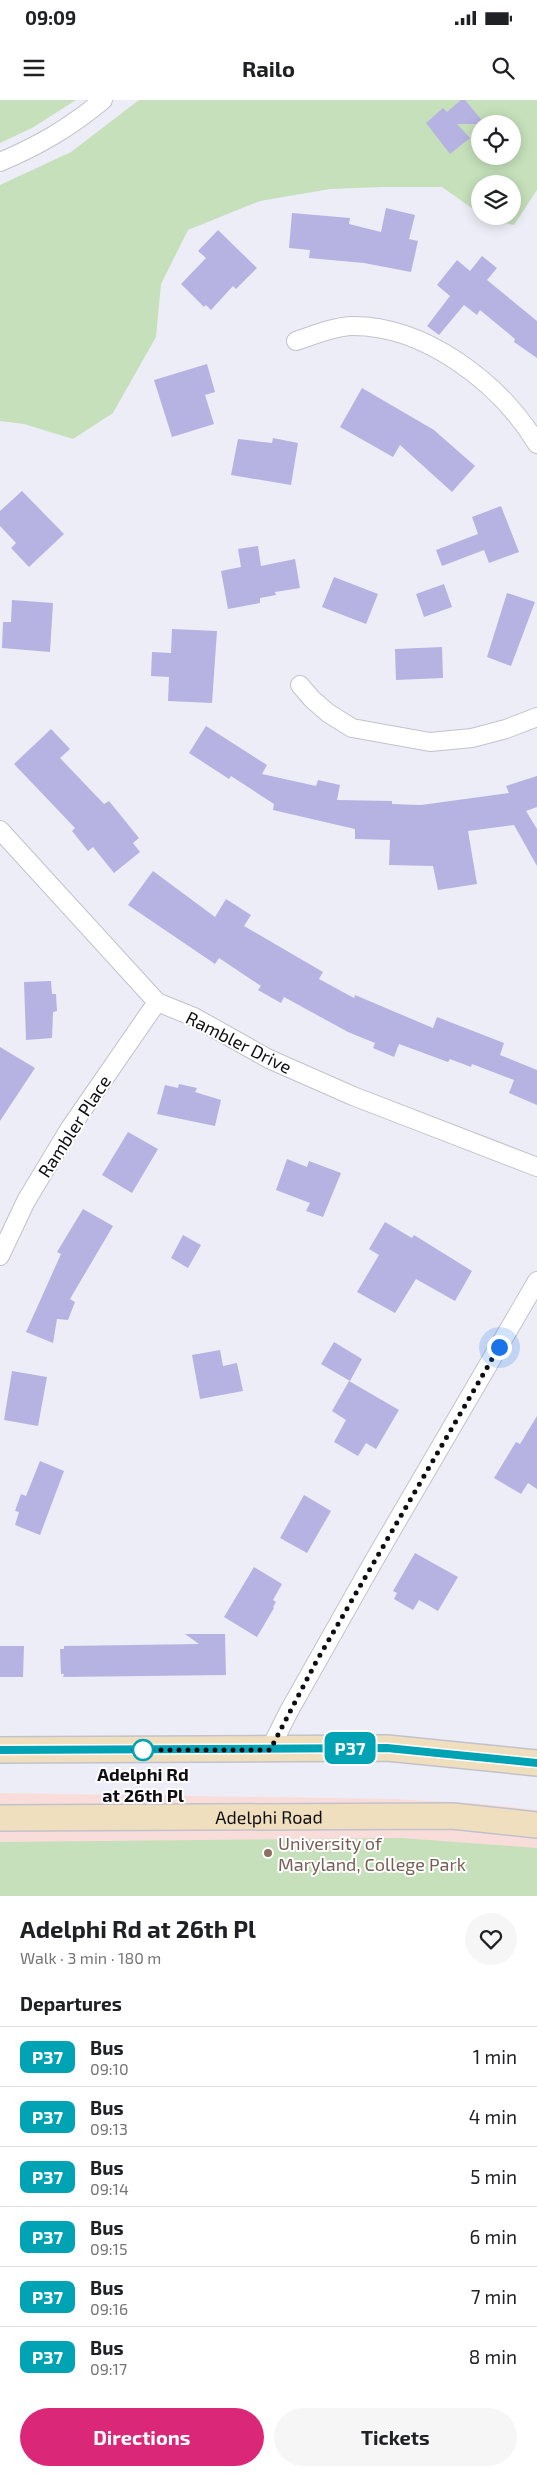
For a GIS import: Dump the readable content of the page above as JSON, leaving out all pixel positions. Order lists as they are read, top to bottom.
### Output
{
  "streets": {
    "main road": ["Adelphi Road"],
    "street": ["Rambler Drive", "Rambler Place"]
  },
  "crossings": [
    ["Rambler Drive", "Rambler Place"]
  ],
  "places": ["Adelphi Rd at 26th Pl", "University of Maryland, College Park"],
  "lines": ["bus line P37"],
  "page": {
    "status": "09:09",
    "header": "Railo",
    "on_map": "P37",
    "heading": [
      ["Adelphi Rd at 26th Pl", "Walk · 3 min · 180 m"],
      "Departures"
    ],
    "list": [
      {
        "mark": "P37",
        "name": "Bus",
        "note": "09:10",
        "value": "1 min"
      },
      {
        "mark": "P37",
        "name": "Bus",
        "note": "09:13",
        "value": "4 min"
      },
      {
        "mark": "P37",
        "name": "Bus",
        "note": "09:14",
        "value": "5 min"
      },
      {
        "mark": "P37",
        "name": "Bus",
        "note": "09:15",
        "value": "6 min"
      },
      {
        "mark": "P37",
        "name": "Bus",
        "note": "09:16",
        "value": "7 min"
      },
      {
        "mark": "P37",
        "name": "Bus",
        "note": "09:17",
        "value": "8 min"
      }
    ],
    "buttons": ["Directions", "Tickets"]
  }
}
